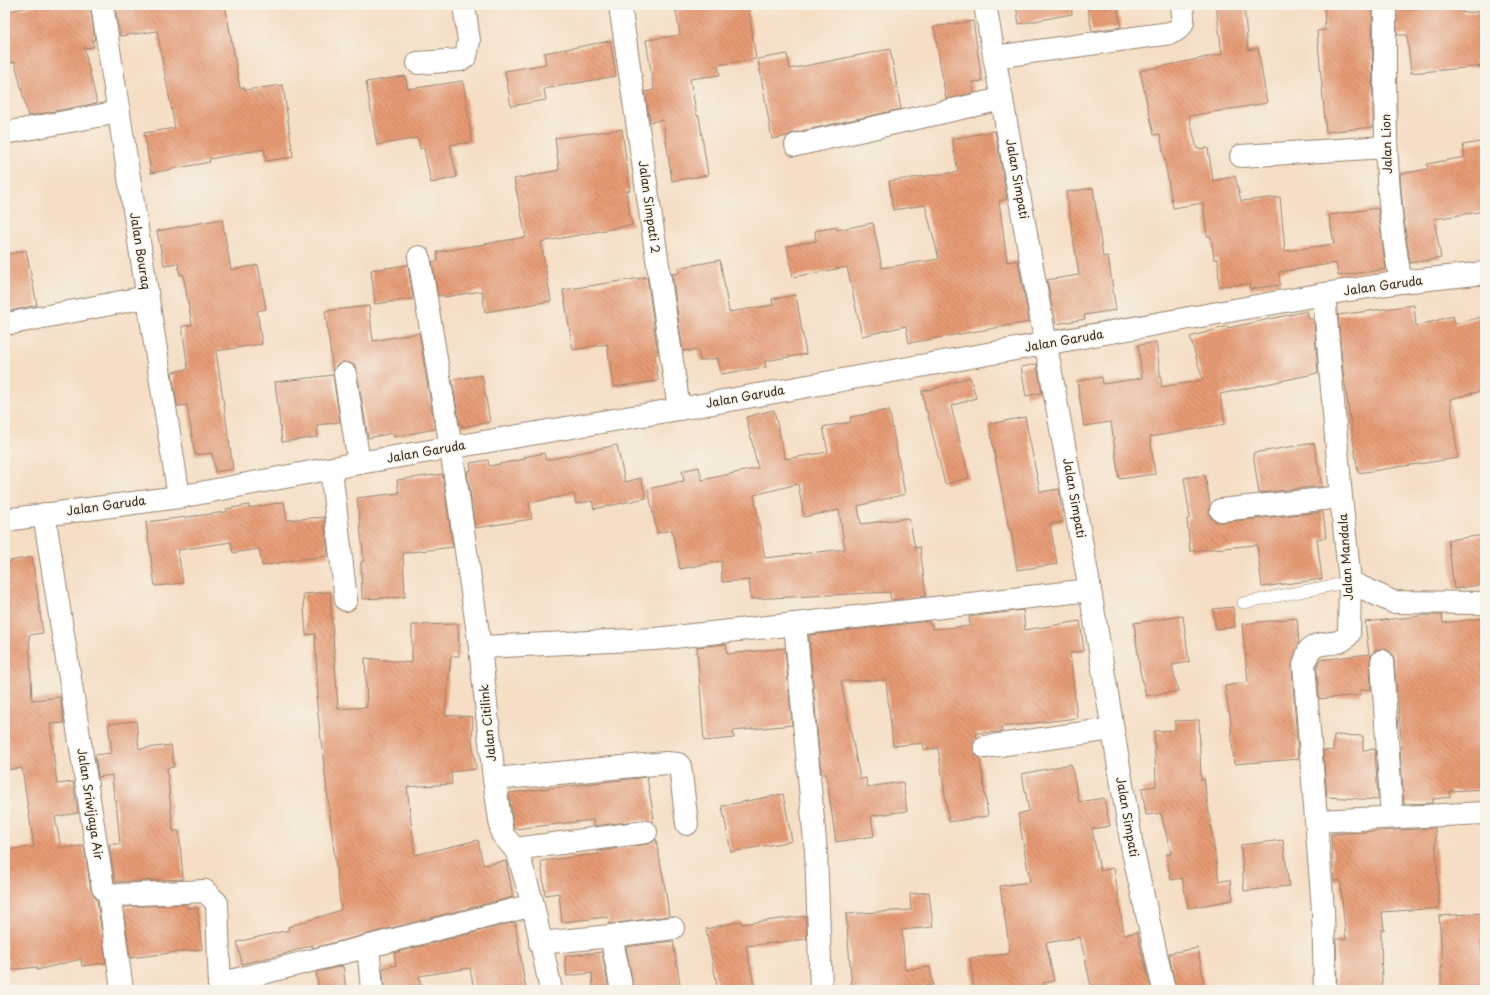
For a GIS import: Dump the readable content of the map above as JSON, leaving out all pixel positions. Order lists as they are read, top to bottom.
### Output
{
  "streets": {
    "street": [
      "Jalan Lion",
      "Jalan Simpati",
      "Jalan Simpati 2",
      "Jalan Bouraq",
      "Jalan Garuda",
      "Jalan Mandala",
      "Jalan Citilink",
      "Jalan Sriwijaya Air"
    ]
  },
  "crossings": [
    ["Jalan Lion", "Jalan Garuda"],
    ["Jalan Simpati", "Jalan Garuda"],
    ["Jalan Simpati 2", "Jalan Garuda"],
    ["Jalan Bouraq", "Jalan Garuda"],
    ["Jalan Garuda", "Jalan Mandala"],
    ["Jalan Garuda", "Jalan Citilink"],
    ["Jalan Garuda", "Jalan Sriwijaya Air"]
  ]
}
